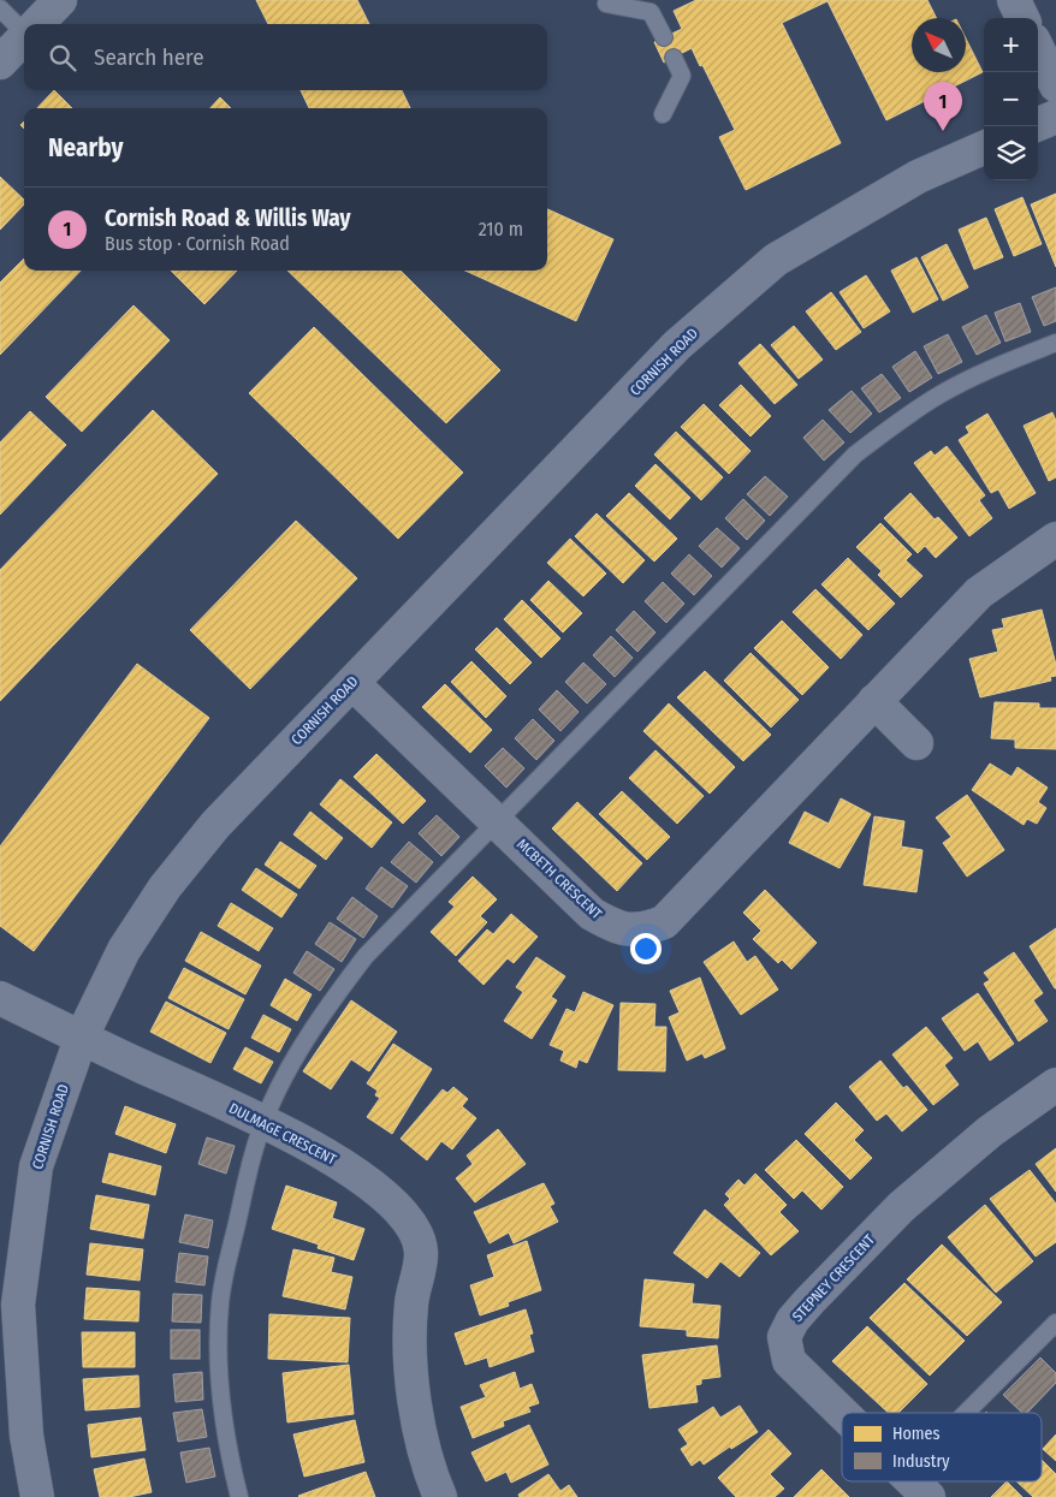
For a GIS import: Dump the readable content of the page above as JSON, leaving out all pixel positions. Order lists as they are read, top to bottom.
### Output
{
  "streets": {
    "street": [
      "CORNISH ROAD",
      "MCBETH CRESCENT",
      "DULMAGE CRESCENT",
      "STEPNEY CRESCENT"
    ]
  },
  "crossings": [
    ["CORNISH ROAD", "MCBETH CRESCENT"],
    ["CORNISH ROAD", "DULMAGE CRESCENT"]
  ],
  "legend": ["Homes", "Industry"],
  "north": "top left",
  "page": {
    "map_buttons": ["+", "−"],
    "search": "Search here",
    "pins": "1",
    "heading": "Nearby",
    "list": [
      {
        "mark": "1",
        "name": "Cornish Road & Willis Way",
        "note": "Bus stop · Cornish Road",
        "value": "210 m"
      }
    ]
  }
}
